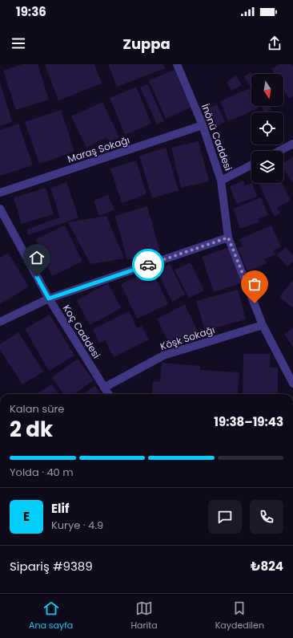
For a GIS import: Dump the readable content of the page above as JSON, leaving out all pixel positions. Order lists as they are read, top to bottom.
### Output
{
  "streets": {
    "street": [
      "İnönü Caddesi",
      "Maraş Sokağı",
      "Koç Caddesi",
      "Köşk Sokağı"
    ]
  },
  "crossings": [
    ["İnönü Caddesi", "Maraş Sokağı"],
    ["Koç Caddesi", "Köşk Sokağı"]
  ],
  "north": "bottom",
  "page": {
    "status": "19:36",
    "header": "Zuppa",
    "heading": ["2 dk", "Kalan süre", "19:38–19:43"],
    "panel": [
      "Elif",
      "Kurye · 4.9",
      "Sipariş #9389",
      "₺824"
    ],
    "bar": "Yolda · 40 m",
    "round": "E",
    "tabs": ["Ana sayfa", "Harita", "Kaydedilen"]
  }
}
